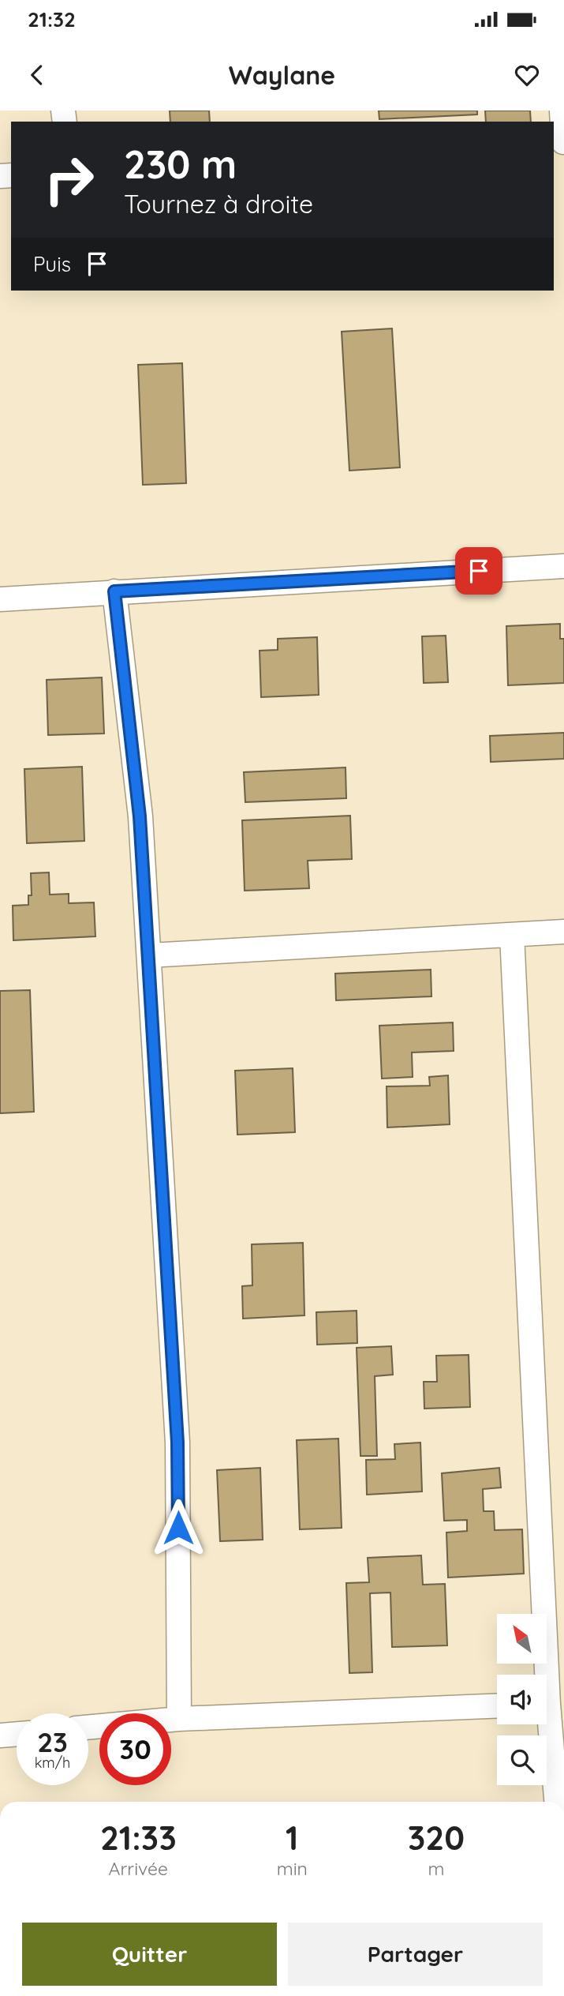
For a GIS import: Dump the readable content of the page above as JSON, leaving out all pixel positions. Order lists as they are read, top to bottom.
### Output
{
  "north": "top left",
  "page": {
    "status": "21:32",
    "header": "Waylane",
    "turn": ["230 m", "Tournez à droite"],
    "then": "Puis",
    "speed": "23 km/h",
    "limit": "30",
    "eta": [
      "21:33",
      "Arrivée",
      "1",
      "min",
      "320",
      "m"
    ],
    "buttons": ["Quitter", "Partager"]
  }
}
